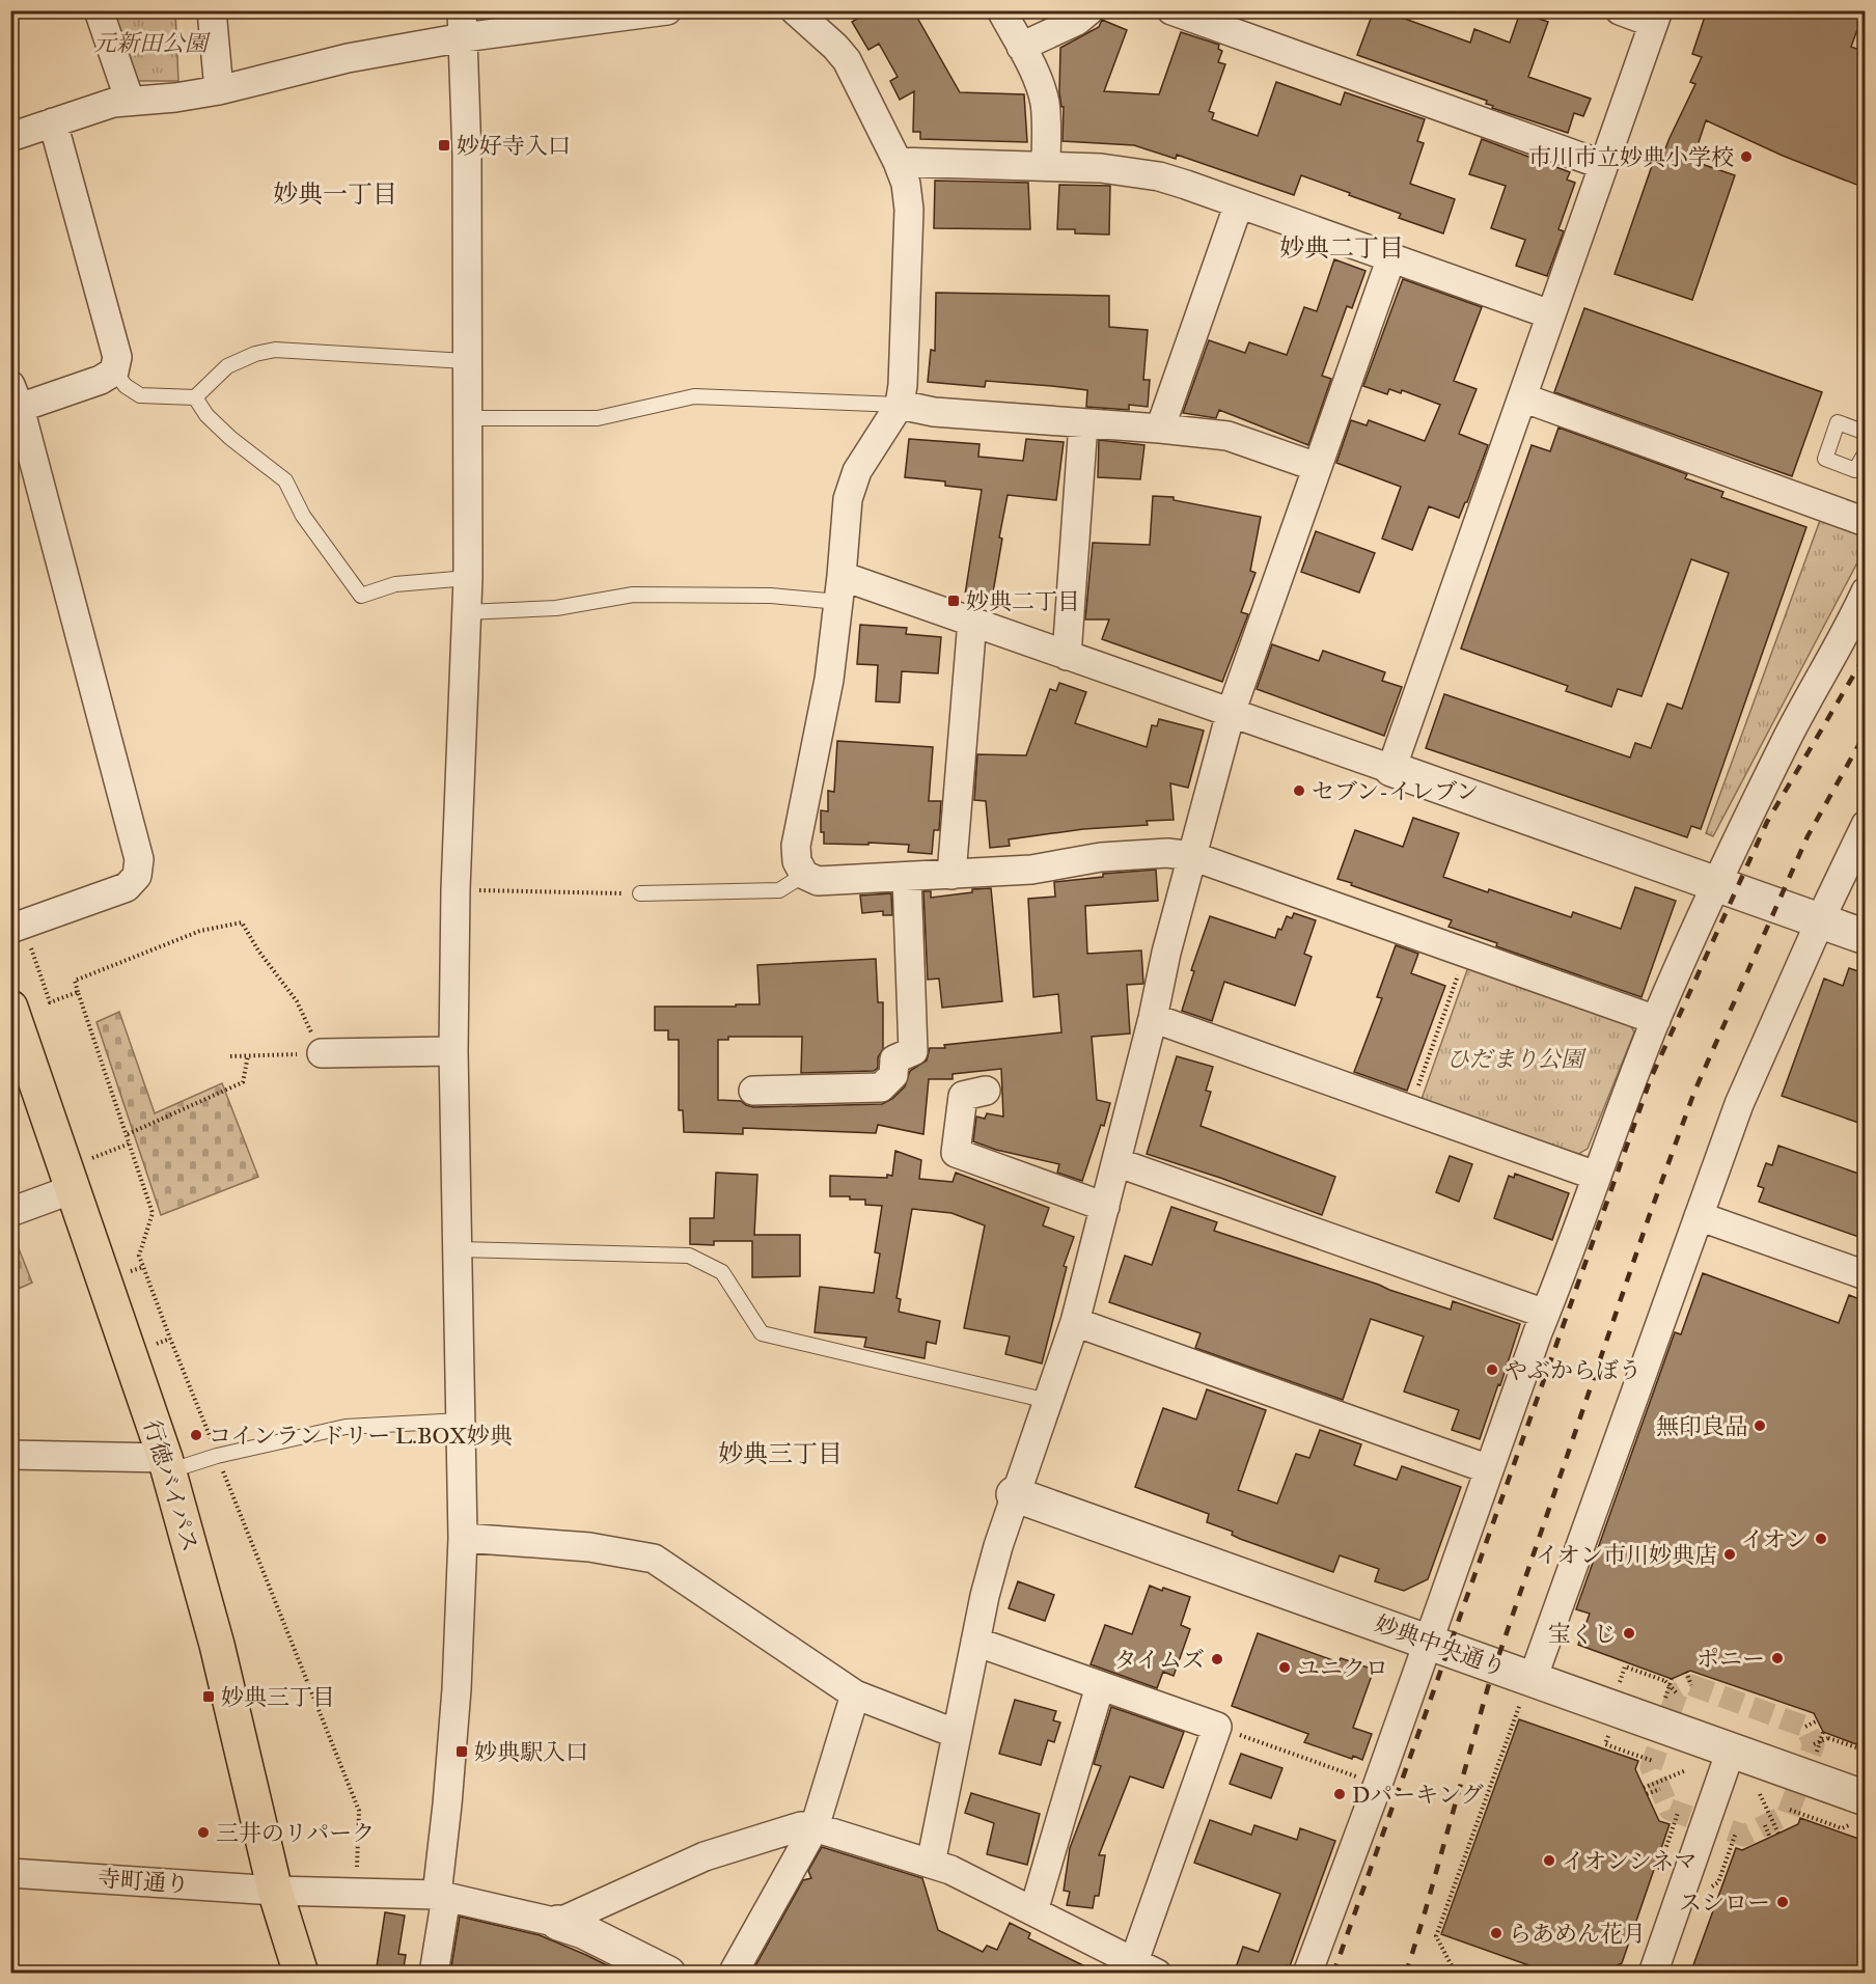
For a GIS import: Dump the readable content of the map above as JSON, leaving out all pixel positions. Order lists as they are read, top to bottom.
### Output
{
  "streets": {
    "main road": ["行徳バイパス"],
    "street": ["妙典中央通り", "寺町通り"]
  },
  "crossings": [
    ["行徳バイパス", "寺町通り"]
  ],
  "districts": ["妙典一丁目", "妙典二丁目", "妙典三丁目"],
  "parks": ["元新田公園", "ひだまり公園"],
  "places": {
    "transit": [
      "妙好寺入口",
      "妙典二丁目",
      "妙典三丁目",
      "妙典駅入口"
    ],
    "other": [
      "市川市立妙典小学校",
      "セブン-イレブン",
      "やぶからぼう",
      "無印良品",
      "コインランドリー L.BOX妙典",
      "イオン",
      "イオン市川妙典店",
      "宝くじ",
      "ポニー",
      "タイムズ",
      "ユニクロ",
      "Dパーキング",
      "三井のリパーク",
      "イオンシネマ",
      "スシロー",
      "らあめん花月"
    ]
  }
}
